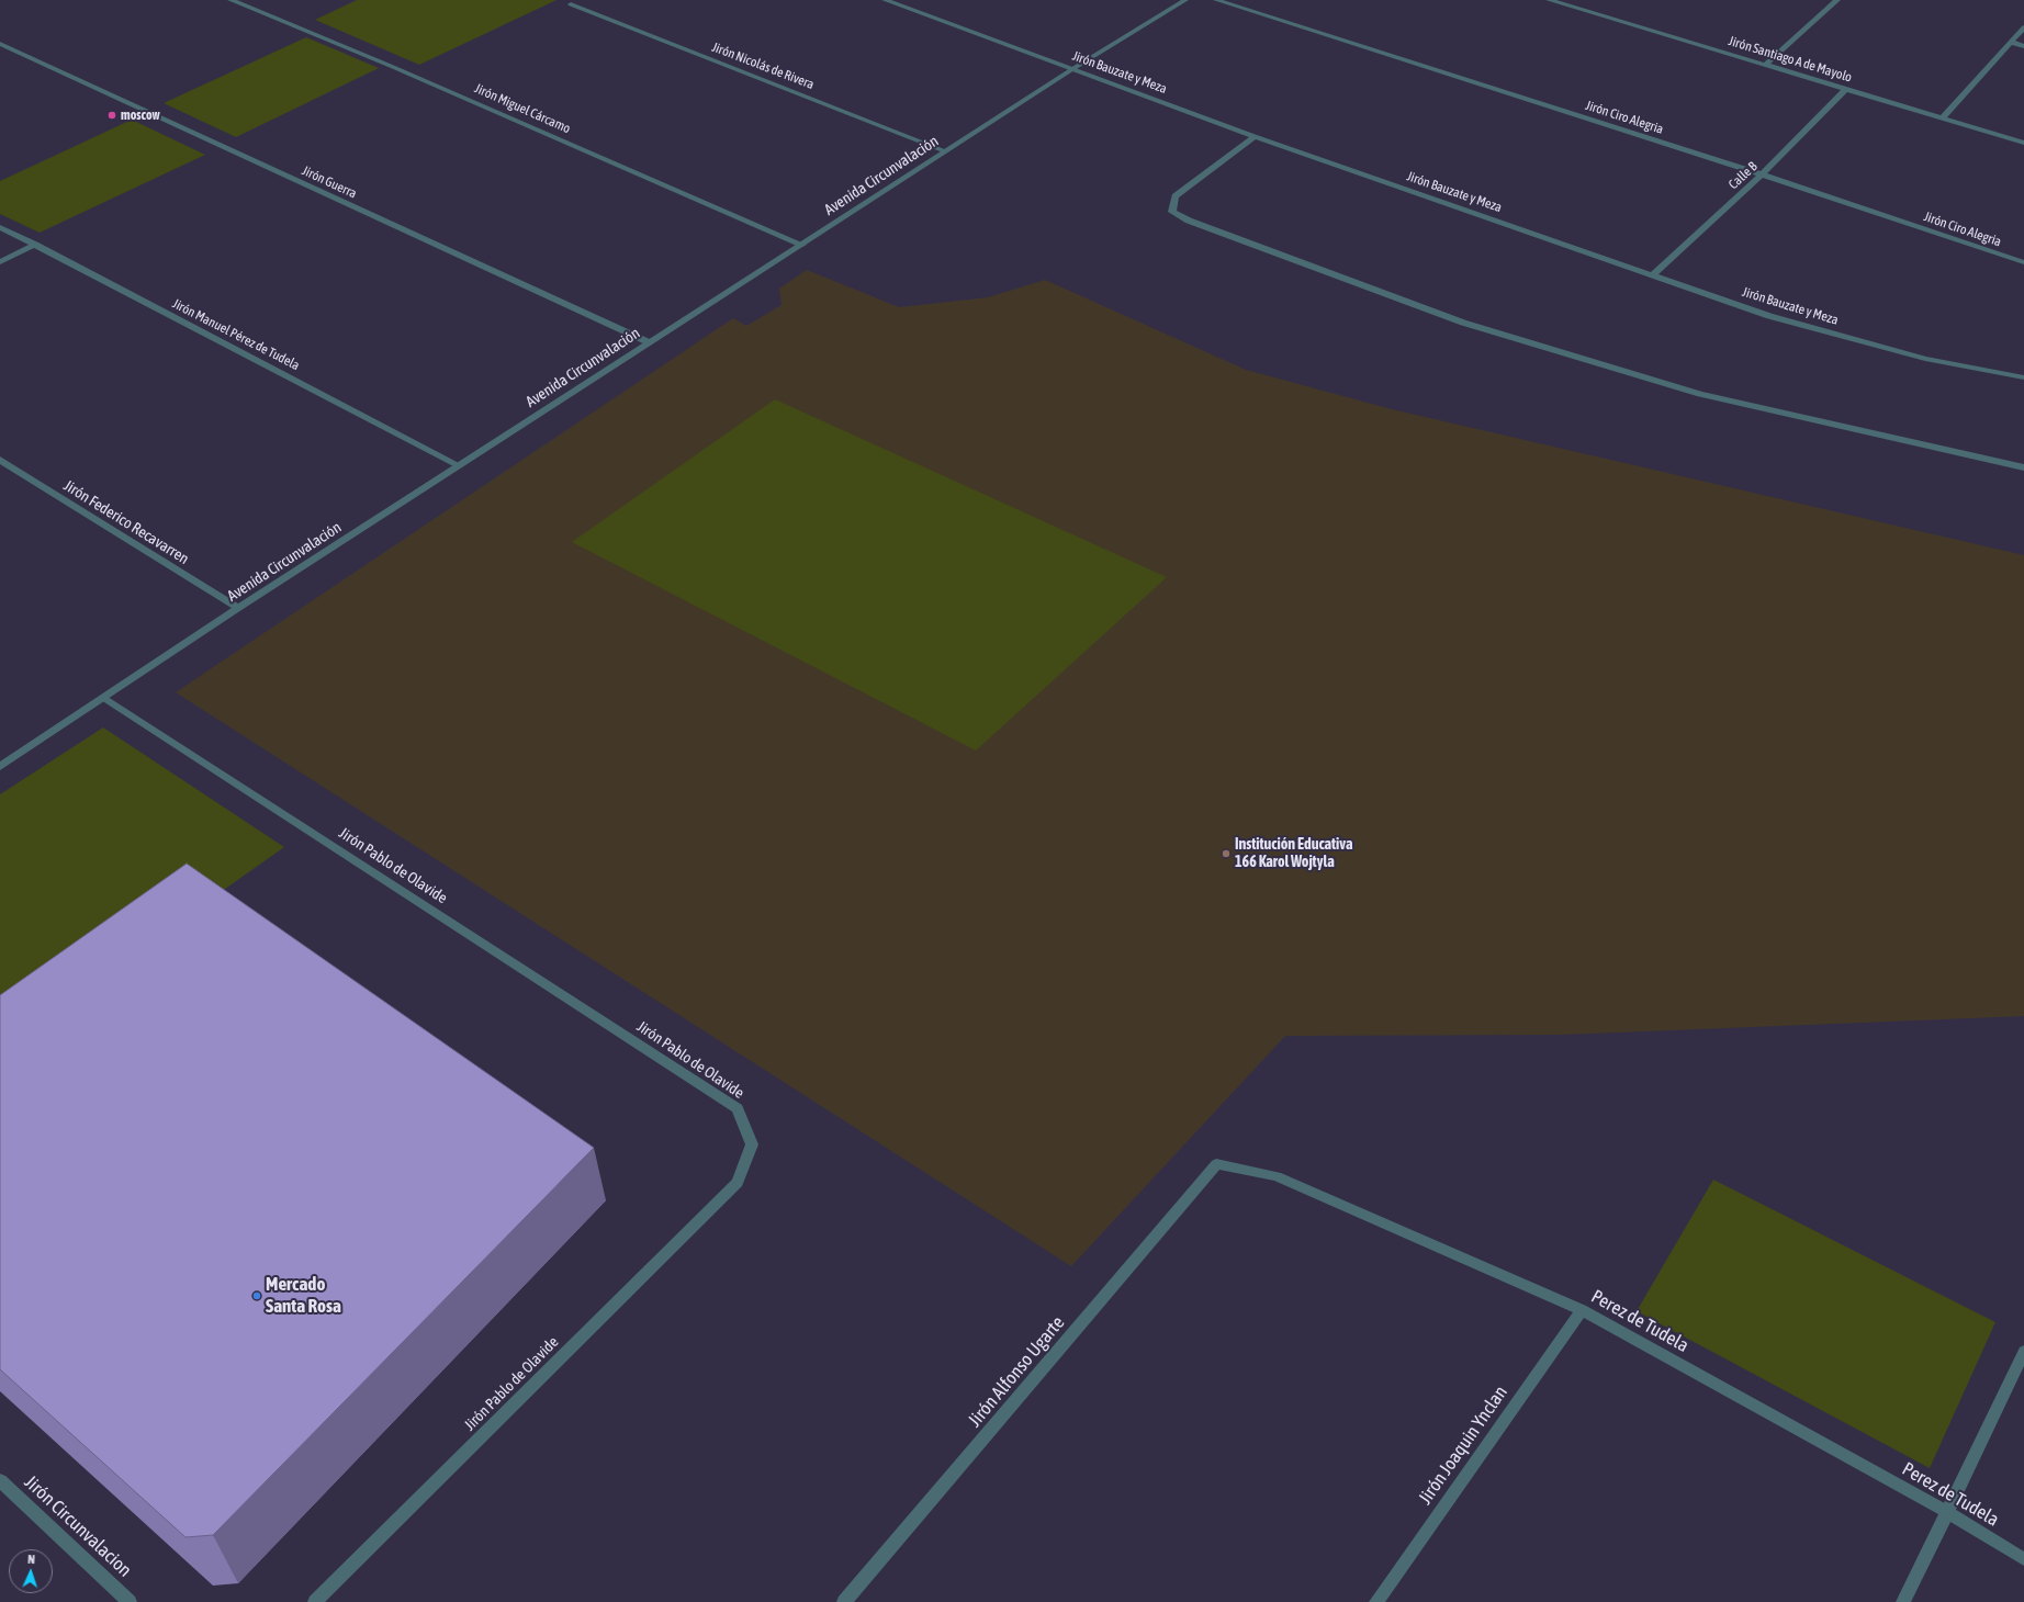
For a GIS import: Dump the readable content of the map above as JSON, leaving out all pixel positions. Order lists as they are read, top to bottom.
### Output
{
  "streets": {
    "street": [
      "Jirón Santiago A de Mayolo",
      "Jirón Nicolás de Rivera",
      "Jirón Bauzate y Meza",
      "Jirón Miguel Cárcamo",
      "Jirón Ciro Alegria",
      "Avenida Circunvalación",
      "Calle B",
      "Jirón Guerra",
      "Jirón Manuel Pérez de Tudela",
      "Jirón Federico Recavarren",
      "Jirón Pablo de Olavide",
      "Perez de Tudela",
      "Jirón Alfonso Ugarte",
      "Jirón Joaquin Ynclan",
      "Jirón Circunvalacion"
    ]
  },
  "crossings": [
    ["Jirón Santiago A de Mayolo", "Calle B"],
    ["Jirón Nicolás de Rivera", "Avenida Circunvalación"],
    ["Jirón Bauzate y Meza", "Avenida Circunvalación"],
    ["Jirón Bauzate y Meza", "Calle B"],
    ["Jirón Miguel Cárcamo", "Avenida Circunvalación"],
    ["Jirón Ciro Alegria", "Calle B"],
    ["Avenida Circunvalación", "Jirón Guerra"],
    ["Avenida Circunvalación", "Jirón Manuel Pérez de Tudela"],
    ["Avenida Circunvalación", "Jirón Federico Recavarren"],
    ["Avenida Circunvalación", "Jirón Pablo de Olavide"],
    ["Perez de Tudela", "Jirón Alfonso Ugarte"],
    ["Perez de Tudela", "Jirón Joaquin Ynclan"]
  ],
  "places": ["moscow", "Institución Educativa 166 Karol Wojtyla", "Mercado Santa Rosa"],
  "north": "top"
}
